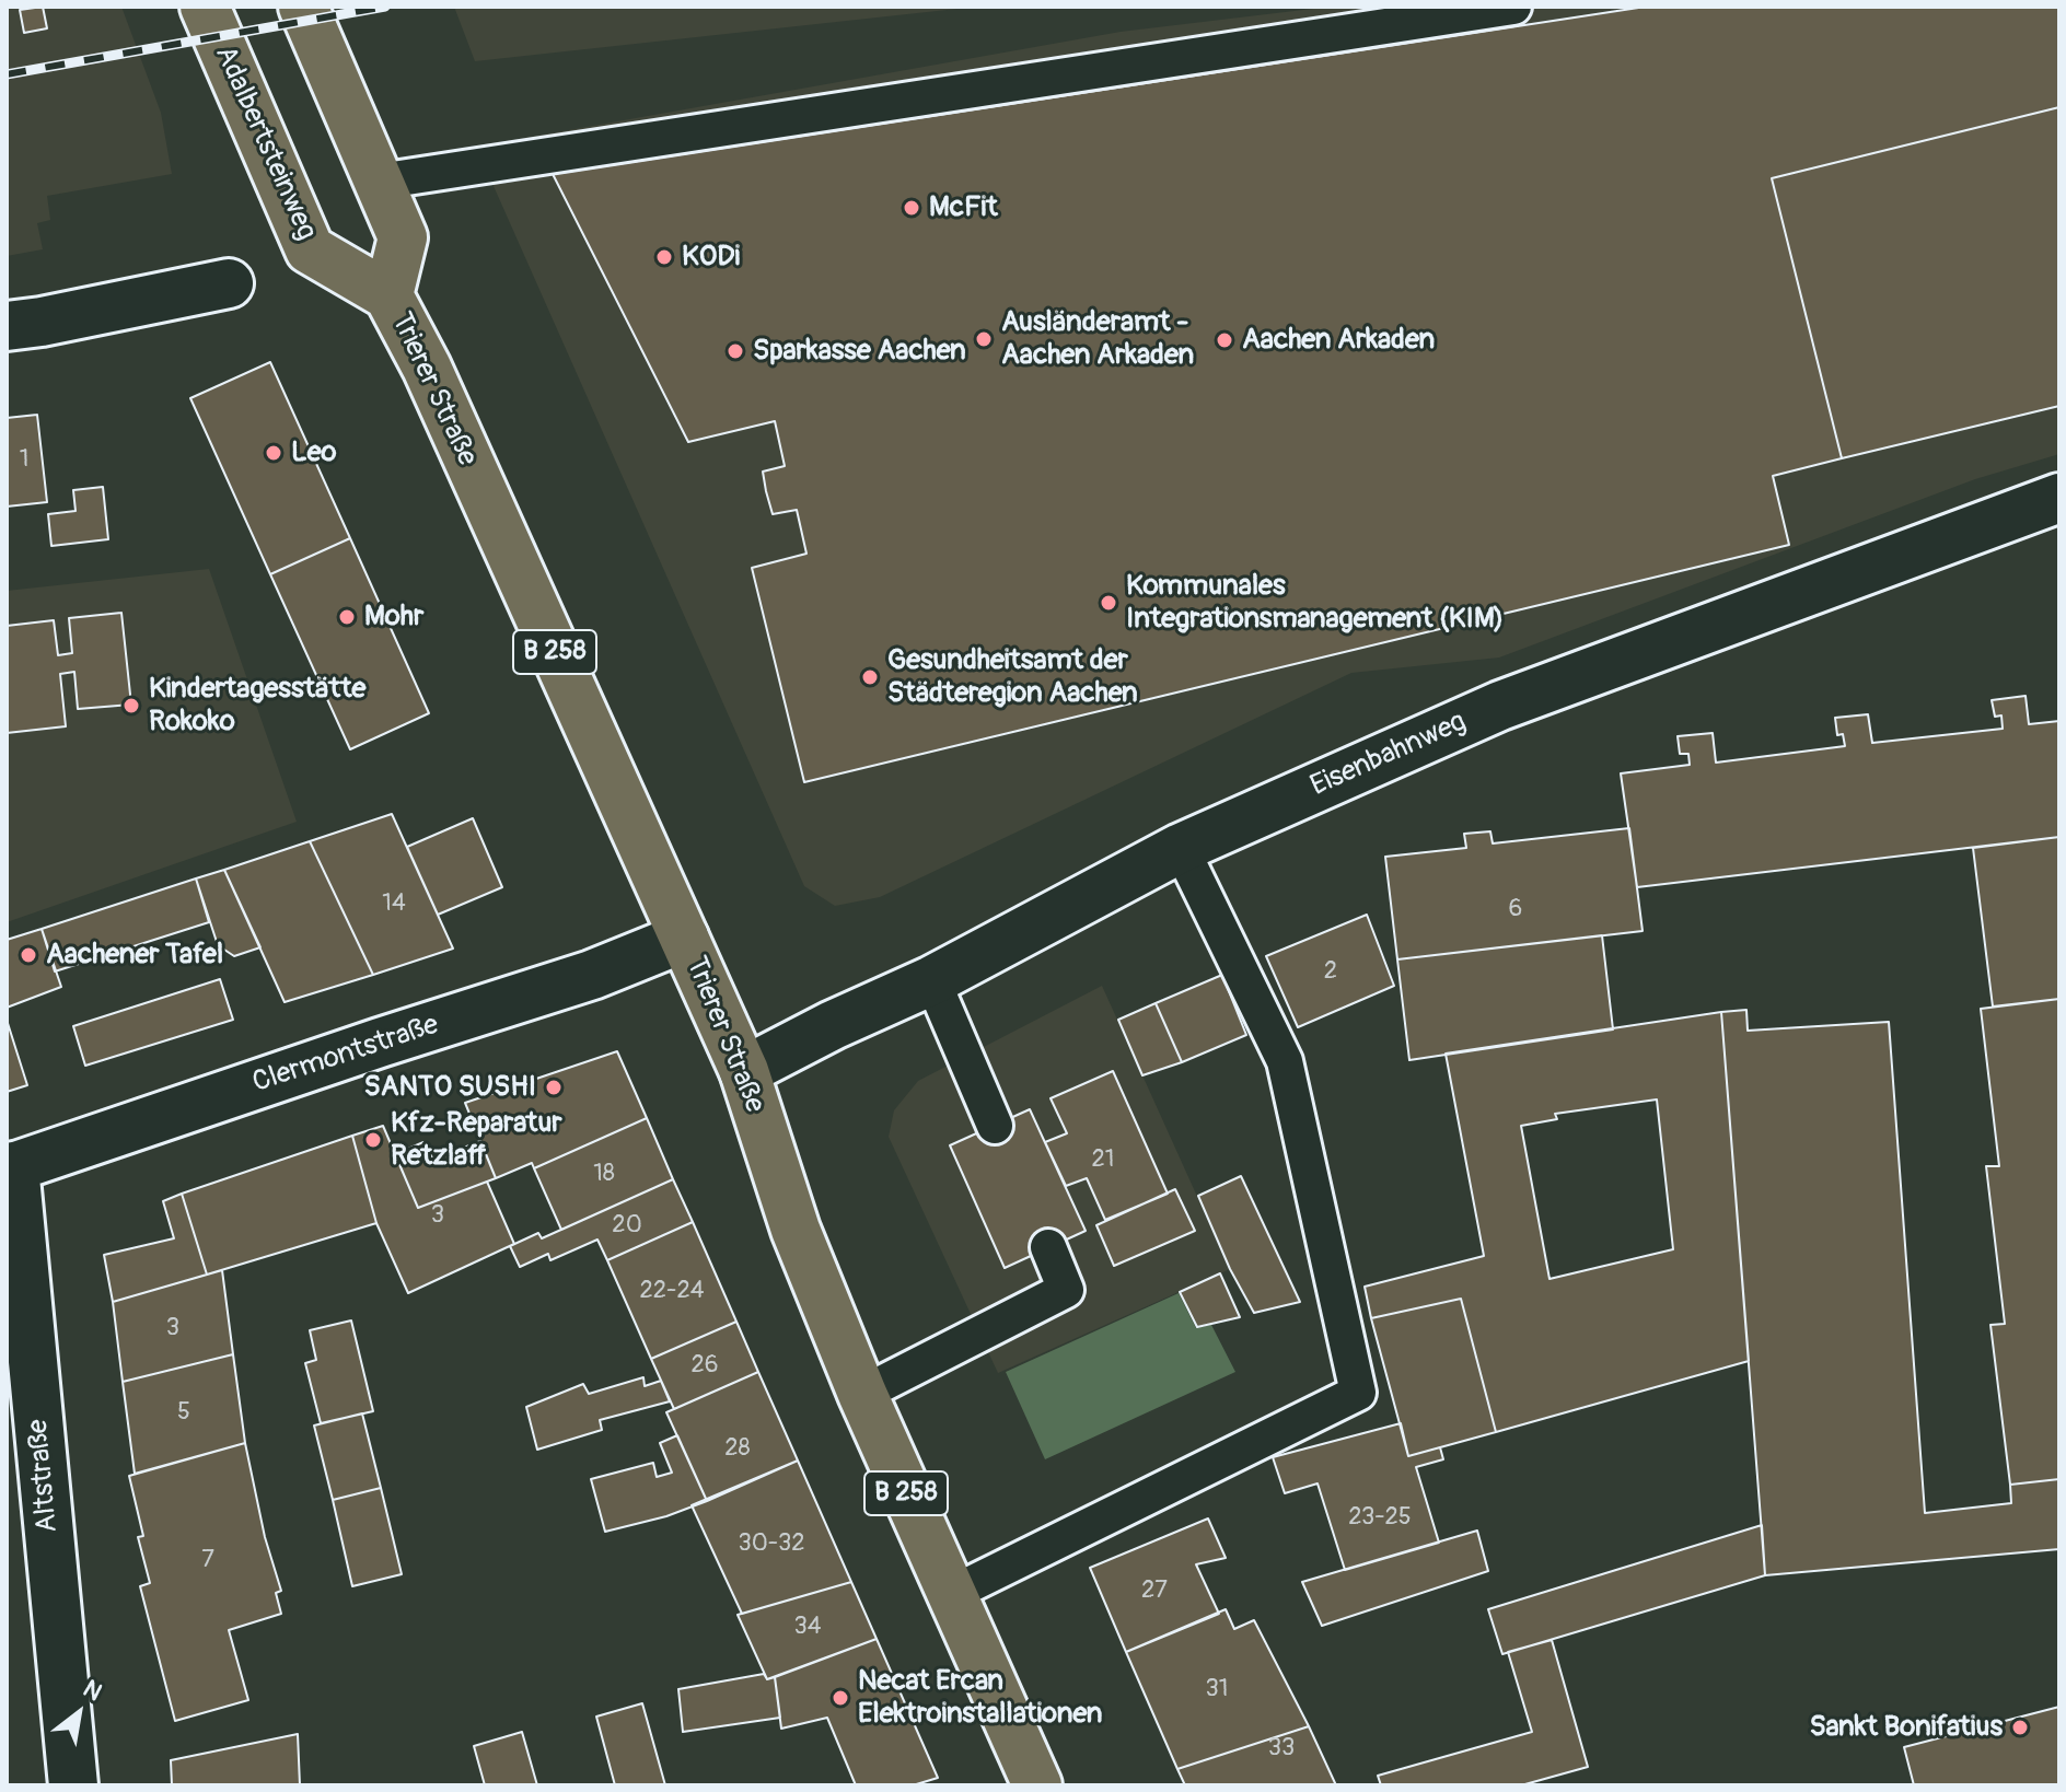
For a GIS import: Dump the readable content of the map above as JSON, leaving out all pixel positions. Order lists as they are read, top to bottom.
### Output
{
  "streets": {
    "main road": ["Adalbertsteinweg", "Trierer Straße", "B 258"],
    "street": ["Eisenbahnweg", "Clermontstraße", "Altstraße"]
  },
  "crossings": [
    ["Adalbertsteinweg", "Trierer Straße"],
    ["Trierer Straße", "Eisenbahnweg"],
    ["Trierer Straße", "Clermontstraße"],
    ["Clermontstraße", "Altstraße"]
  ],
  "places": [
    "McFit",
    "KODi",
    "Ausländeramt - Aachen Arkaden",
    "Aachen Arkaden",
    "Sparkasse Aachen",
    "Leo",
    "Kommunales Integrationsmanagement (KIM)",
    "Mohr",
    "Gesundheitsamt der Städteregion Aachen",
    "Kindertagesstätte Rokoko",
    "Aachener Tafel",
    "SANTO SUSHI",
    "Kfz-Reparatur Retzlaff",
    "Necat Ercan Elektroinstallationen",
    "Sankt Bonifatius"
  ],
  "house_numbers": [
    "1",
    "14",
    "6",
    "2",
    "21",
    "18",
    "3",
    "20",
    "22-24",
    "3",
    "26",
    "5",
    "28",
    "23-25",
    "30-32",
    "7",
    "27",
    "34",
    "31",
    "33"
  ],
  "north": "top right"
}
